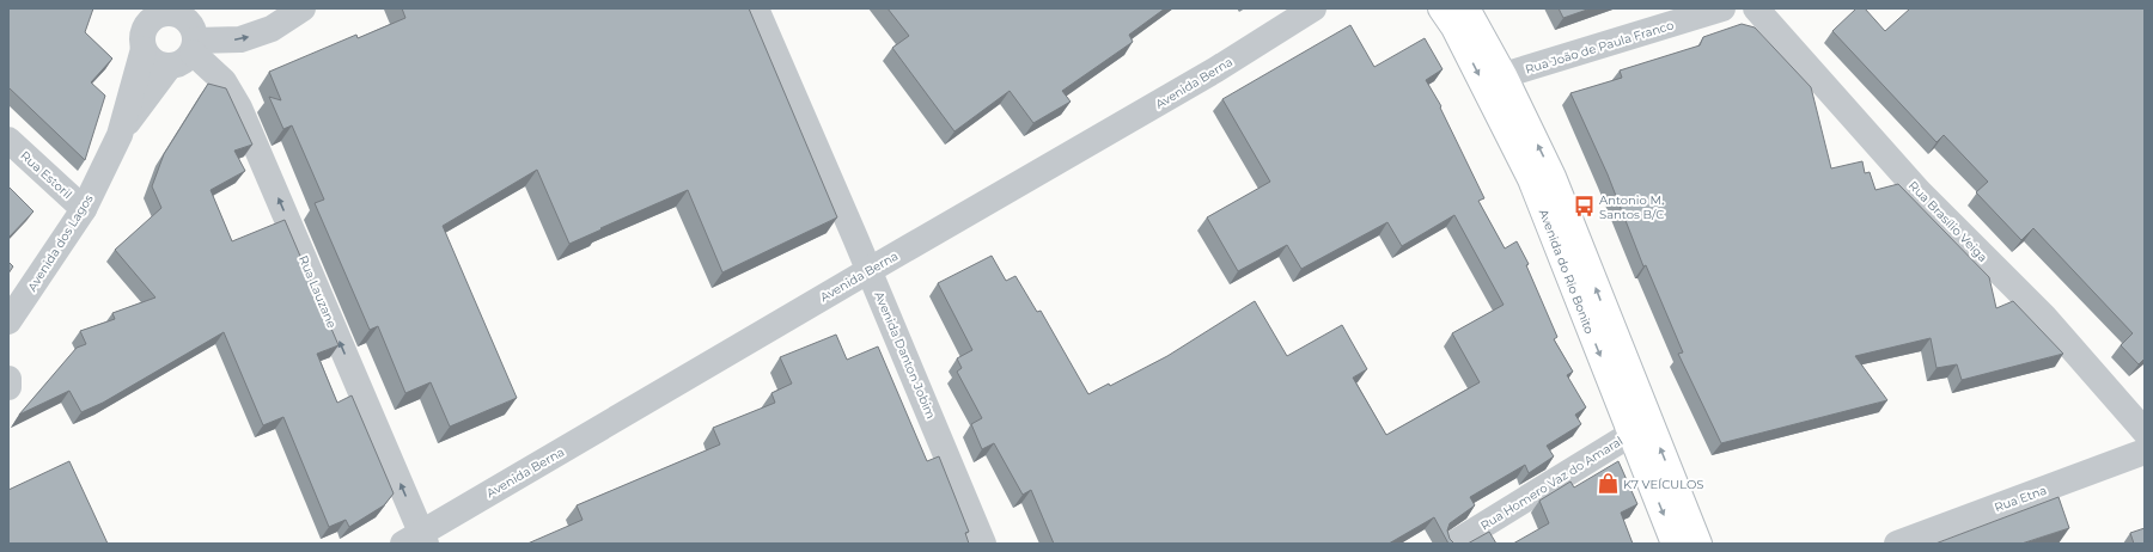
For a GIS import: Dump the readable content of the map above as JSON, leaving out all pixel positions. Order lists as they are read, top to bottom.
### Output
{
  "streets": {
    "main road": ["Avenida do Rio Bonito"],
    "street": [
      "Rua João de Paula Franco",
      "Avenida Berna",
      "Rua Estoril",
      "Rua Brasílio Veiga",
      "Avenida dos Lagos",
      "Rua Lauzane",
      "Avenida Danton Jobim",
      "Rua Homero Vaz do Amaral",
      "Rua Etna"
    ]
  },
  "crossings": [
    ["Rua João de Paula Franco", "Avenida do Rio Bonito"],
    ["Avenida Berna", "Rua Lauzane"],
    ["Avenida Berna", "Avenida Danton Jobim"],
    ["Rua Estoril", "Avenida dos Lagos"],
    ["Avenida dos Lagos", "Rua Lauzane"],
    ["Avenida do Rio Bonito", "Rua Homero Vaz do Amaral"]
  ],
  "one_way": ["Rua Lauzane"],
  "places": {
    "bus stop": ["Antonio M. Santos B/C"],
    "shop": ["K7 VEÍCULOS"]
  }
}
